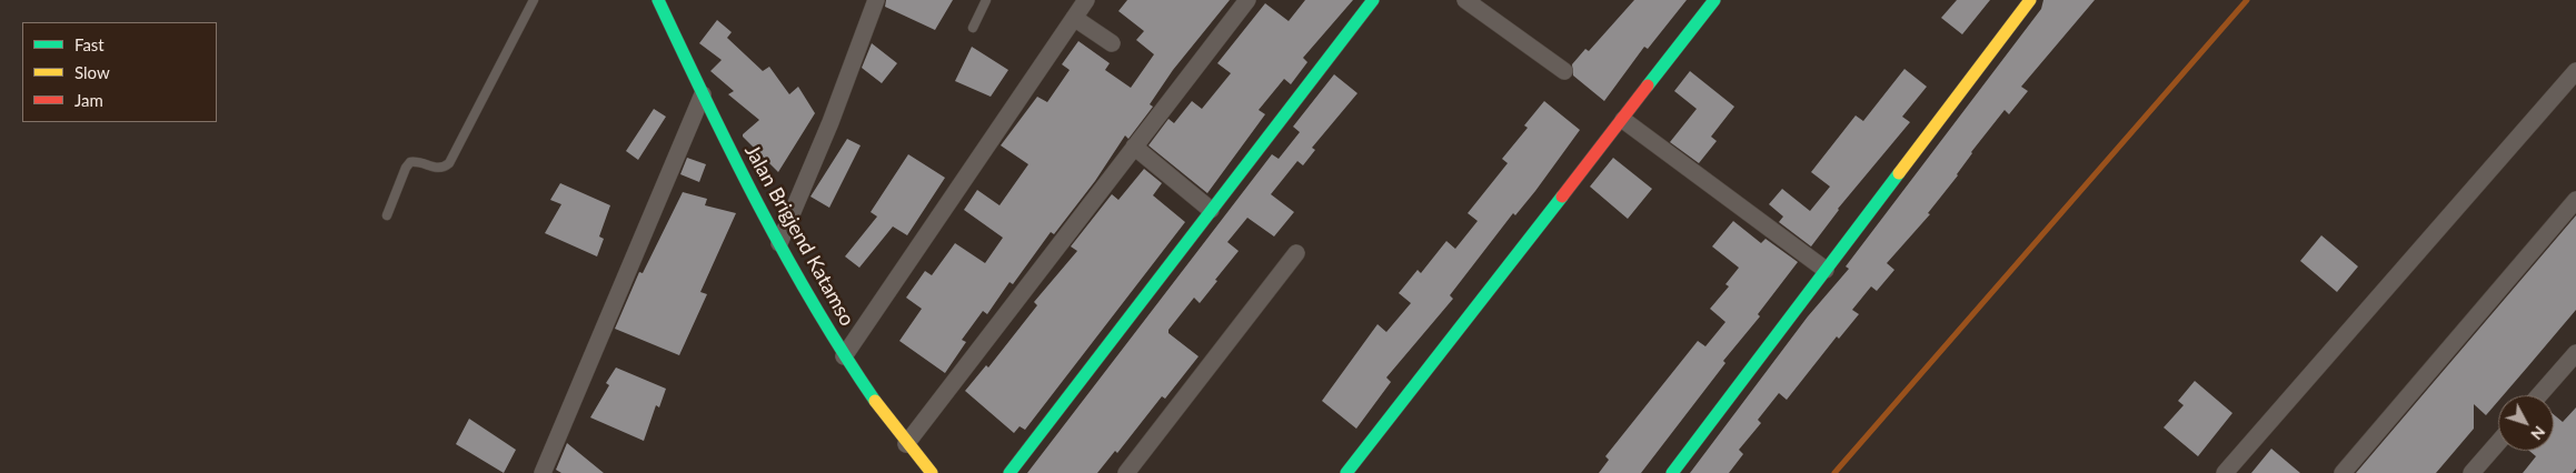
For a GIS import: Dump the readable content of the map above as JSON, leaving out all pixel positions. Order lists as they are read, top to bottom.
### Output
{
  "streets": {
    "main road": ["Jalan Brigjend Katamso"]
  },
  "legend": ["Fast", "Slow", "Jam"],
  "north": "bottom right"
}
